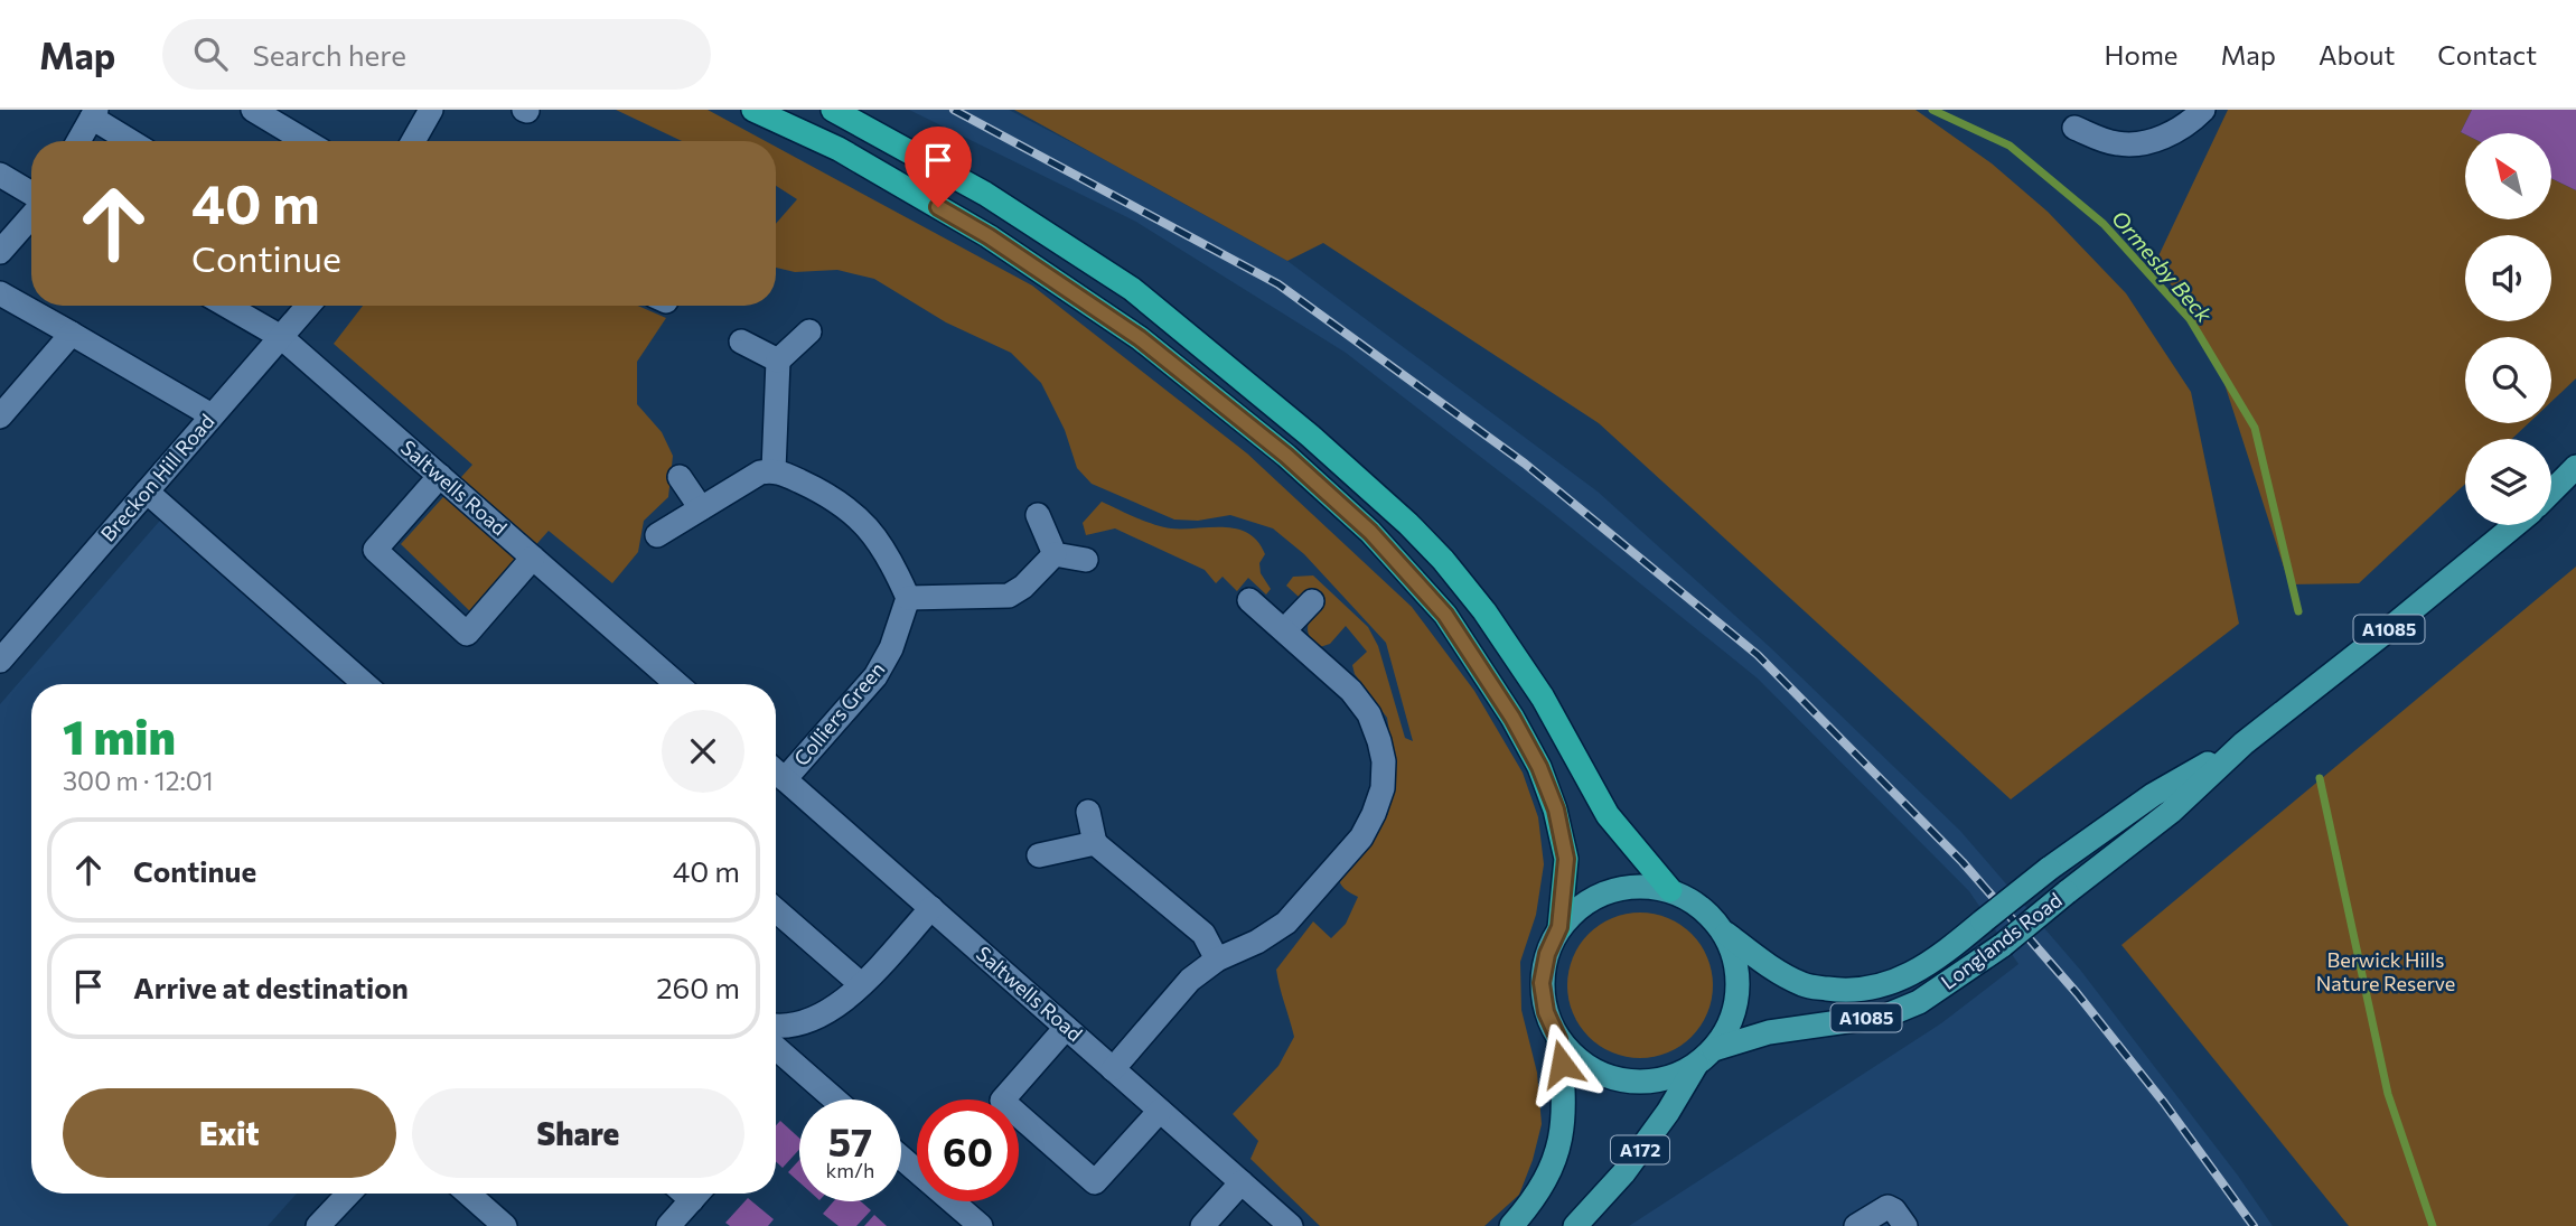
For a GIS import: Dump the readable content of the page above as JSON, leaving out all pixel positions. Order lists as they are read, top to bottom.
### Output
{
  "streets": {
    "main road": ["A1085", "Longlands Road", "A172"],
    "street": ["Breckon Hill Road", "Saltwells Road", "Colliers Green"]
  },
  "crossings": [
    ["Breckon Hill Road", "Saltwells Road"],
    ["Saltwells Road", "Colliers Green"]
  ],
  "water": ["Ormesby Beck"],
  "parks": ["Berwick Hills Nature Reserve"],
  "north": "top left",
  "page": {
    "header": "Map",
    "search": "Search here",
    "nav": [
      "Home",
      "Map",
      "About",
      "Contact"
    ],
    "turn": ["40 m", "Continue"],
    "heading": ["1 min", "300 m · 12:01"],
    "list": [
      {
        "name": "Continue",
        "value": "40 m"
      },
      {
        "name": "Arrive at destination",
        "value": "260 m"
      }
    ],
    "buttons": ["Exit", "Share"],
    "speed": "57 km/h",
    "limit": "60"
  }
}
